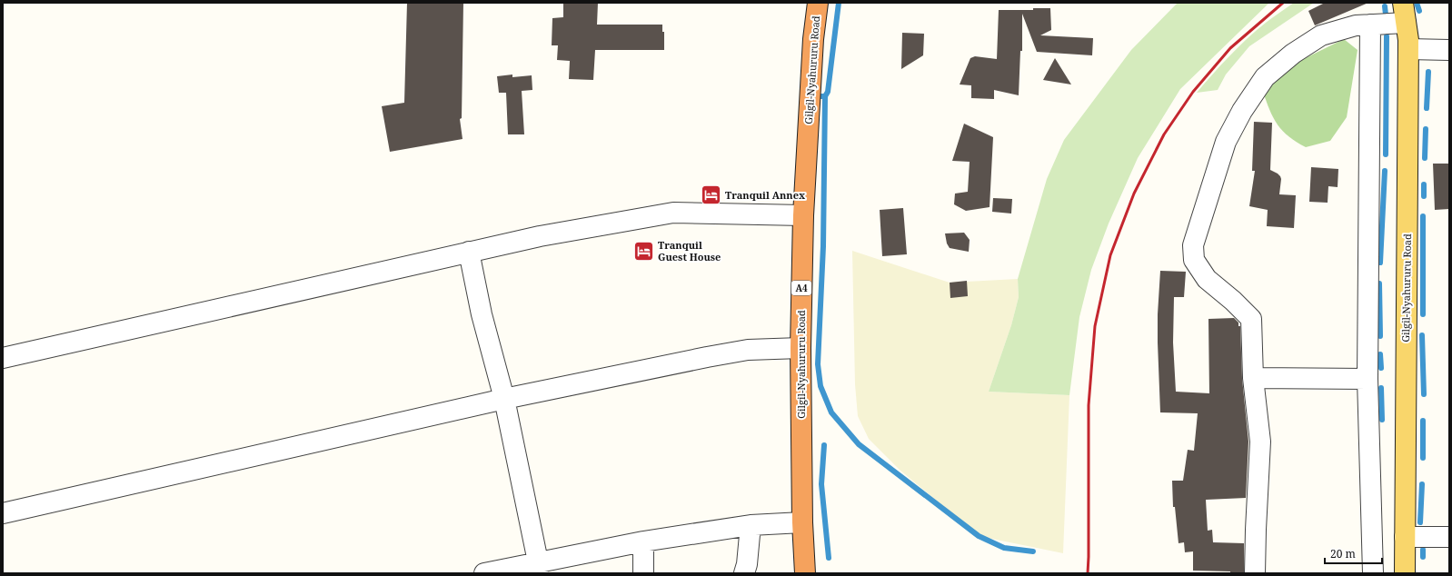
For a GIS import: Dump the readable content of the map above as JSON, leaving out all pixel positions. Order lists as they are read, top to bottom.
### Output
{
  "streets": {
    "highway": ["Gilgil-Nyahururu Road", "A4"]
  },
  "places": {
    "hotel": ["Tranquil Annex", "Tranquil Guest House"]
  },
  "scale_bar": "20 m"
}
